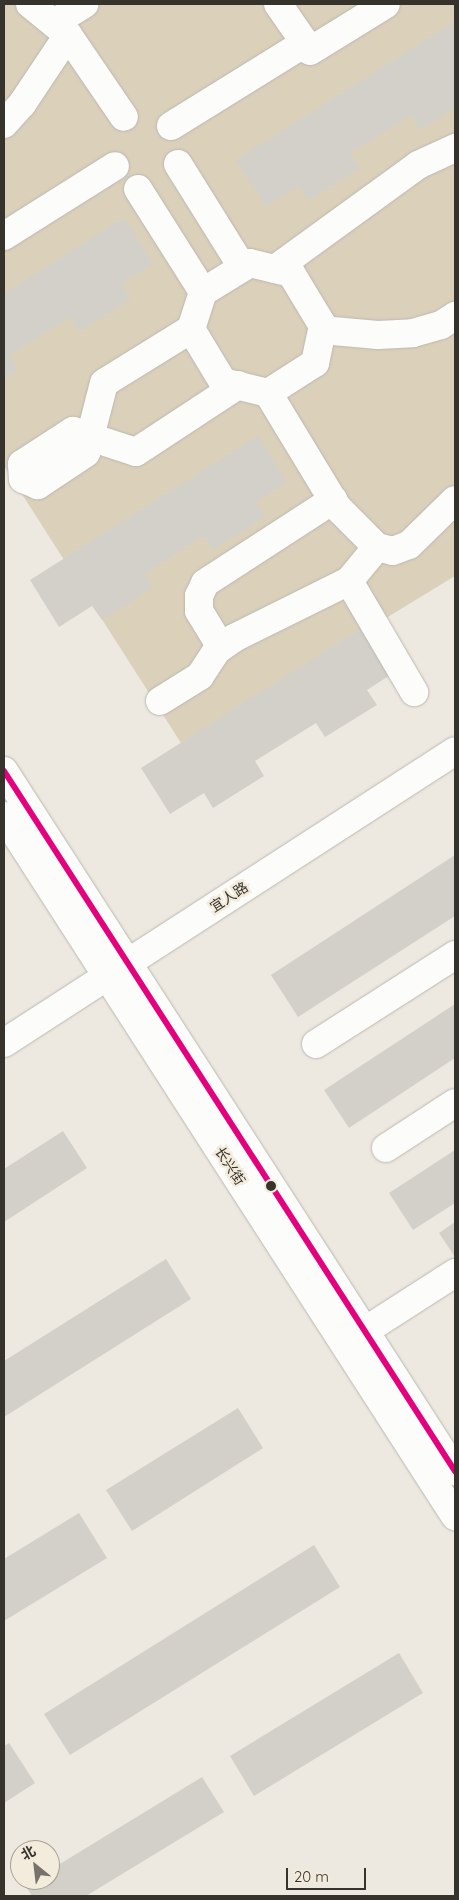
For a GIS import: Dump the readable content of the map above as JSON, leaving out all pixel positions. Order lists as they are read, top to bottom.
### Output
{
  "streets": {
    "main road": ["宜人路", "长兴街"]
  },
  "crossings": [
    ["宜人路", "长兴街"]
  ],
  "scale_bar": "20 m",
  "north": "top left"
}
